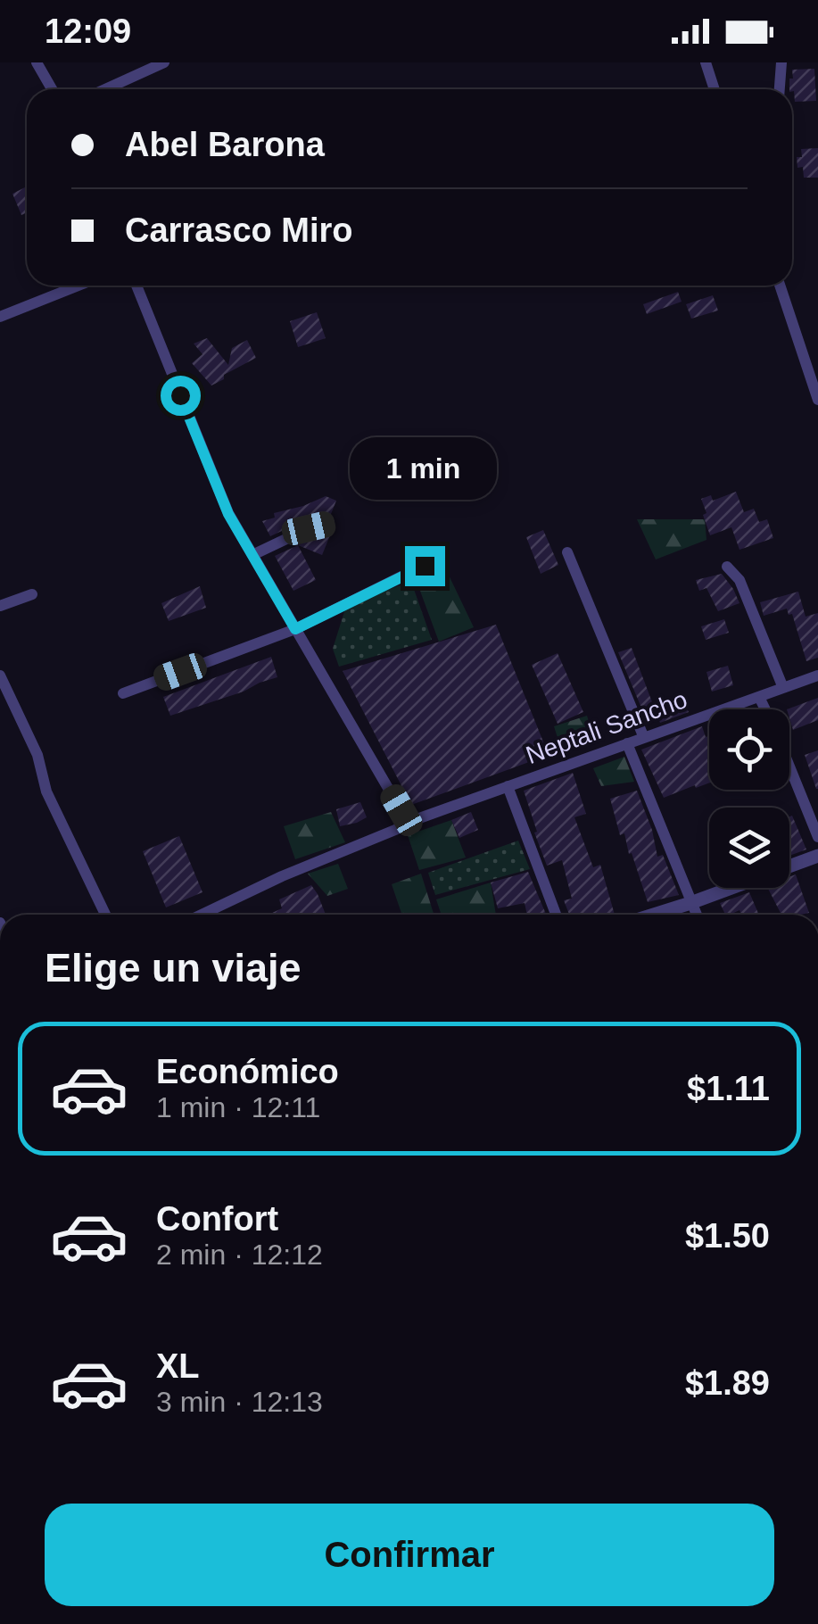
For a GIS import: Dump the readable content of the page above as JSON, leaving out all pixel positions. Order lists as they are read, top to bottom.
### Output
{
  "streets": {
    "street": ["Neptali Sancho"]
  },
  "page": {
    "status": "12:09",
    "banner": ["Abel Barona", "Carrasco Miro"],
    "bubble": "1 min",
    "heading": "Elige un viaje",
    "list": [
      {
        "name": "Económico",
        "note": "1 min · 12:11",
        "value": "$1.11"
      },
      {
        "name": "Confort",
        "note": "2 min · 12:12",
        "value": "$1.50"
      },
      {
        "name": "XL",
        "note": "3 min · 12:13",
        "value": "$1.89"
      }
    ],
    "buttons": "Confirmar"
  }
}
